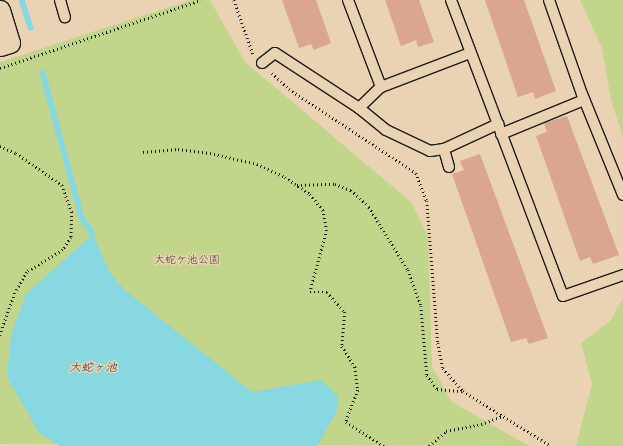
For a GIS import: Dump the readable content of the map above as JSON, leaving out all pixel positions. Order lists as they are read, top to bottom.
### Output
{
  "water": ["大蛇ヶ池"],
  "parks": ["大蛇ケ池公園"]
}
